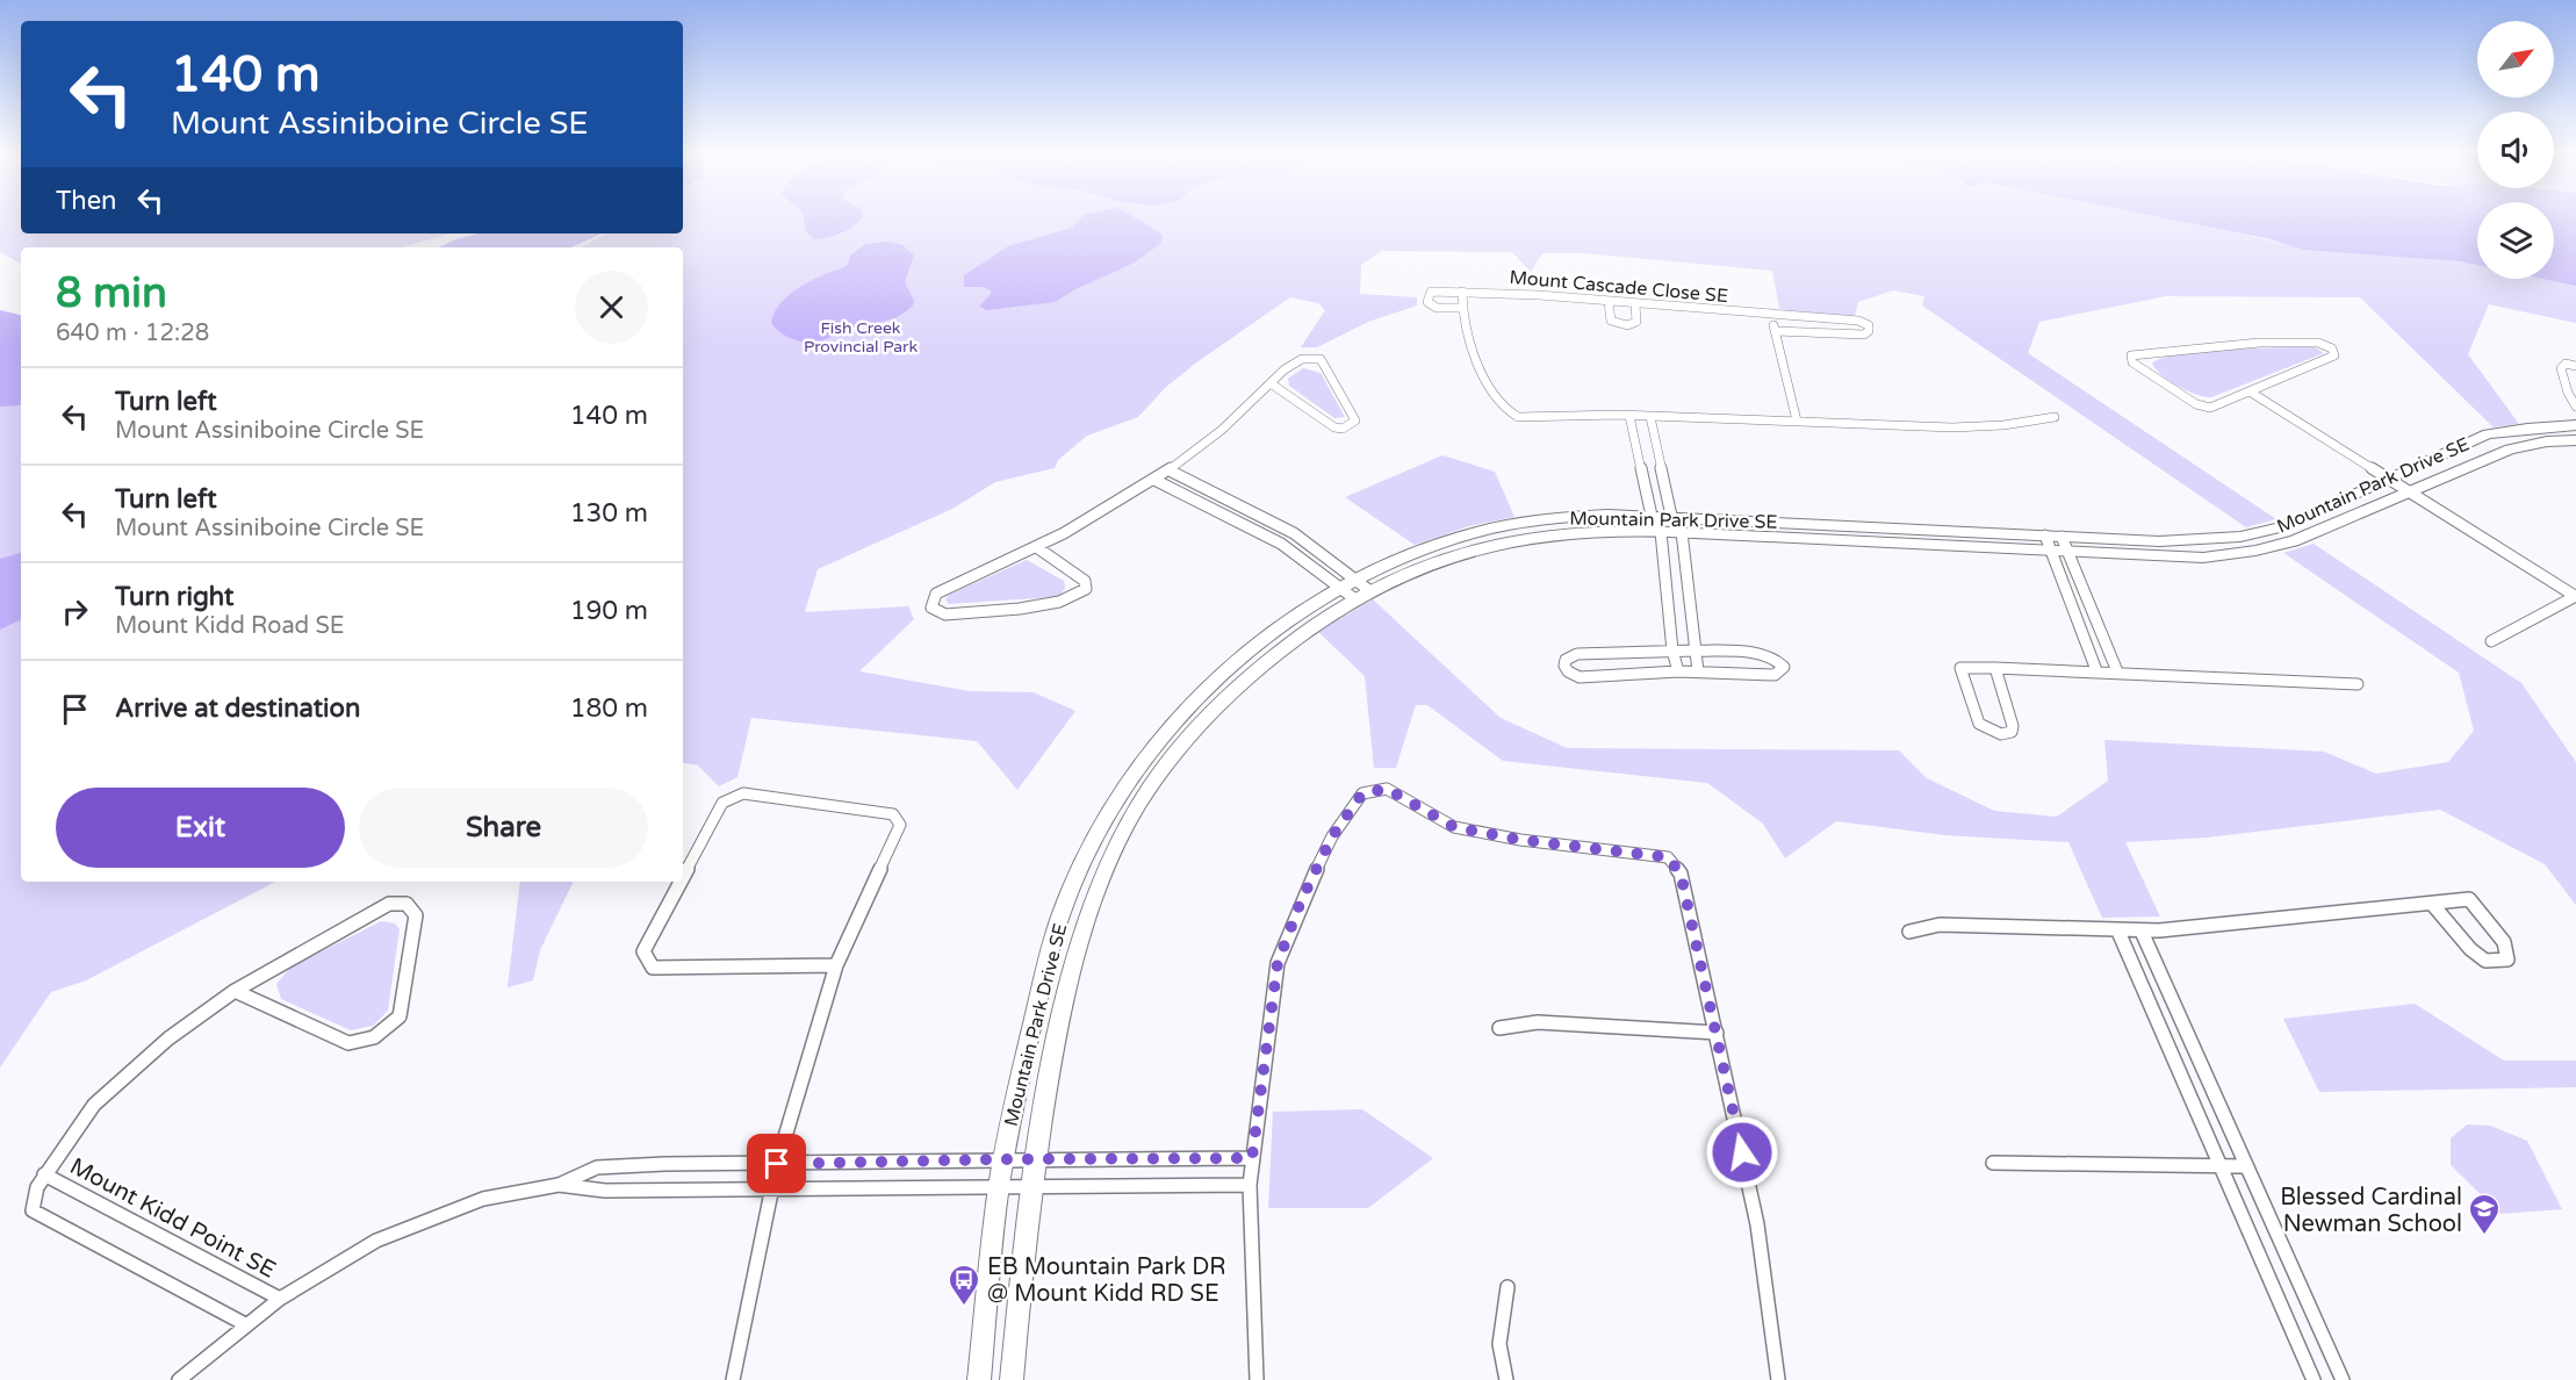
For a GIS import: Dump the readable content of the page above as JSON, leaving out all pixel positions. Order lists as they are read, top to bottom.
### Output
{
  "streets": {
    "street": ["Mount Cascade Close SE", "Mountain Park Drive SE", "Mount Kidd Point SE"]
  },
  "parks": ["Fish Creek Provincial Park"],
  "places": {
    "school or university": ["Blessed Cardinal Newman School"],
    "bus stop": ["EB Mountain Park DR @ Mount Kidd RD SE"]
  },
  "north": "top right",
  "page": {
    "turn": ["140 m", "Mount Assiniboine Circle SE"],
    "then": "Then",
    "heading": ["8 min", "640 m · 12:28"],
    "list": [
      {
        "name": "Turn left",
        "note": "Mount Assiniboine Circle SE",
        "value": "140 m"
      },
      {
        "name": "Turn left",
        "note": "Mount Assiniboine Circle SE",
        "value": "130 m"
      },
      {
        "name": "Turn right",
        "note": "Mount Kidd Road SE",
        "value": "190 m"
      },
      {
        "name": "Arrive at destination",
        "value": "180 m"
      }
    ],
    "buttons": ["Exit", "Share"]
  }
}
